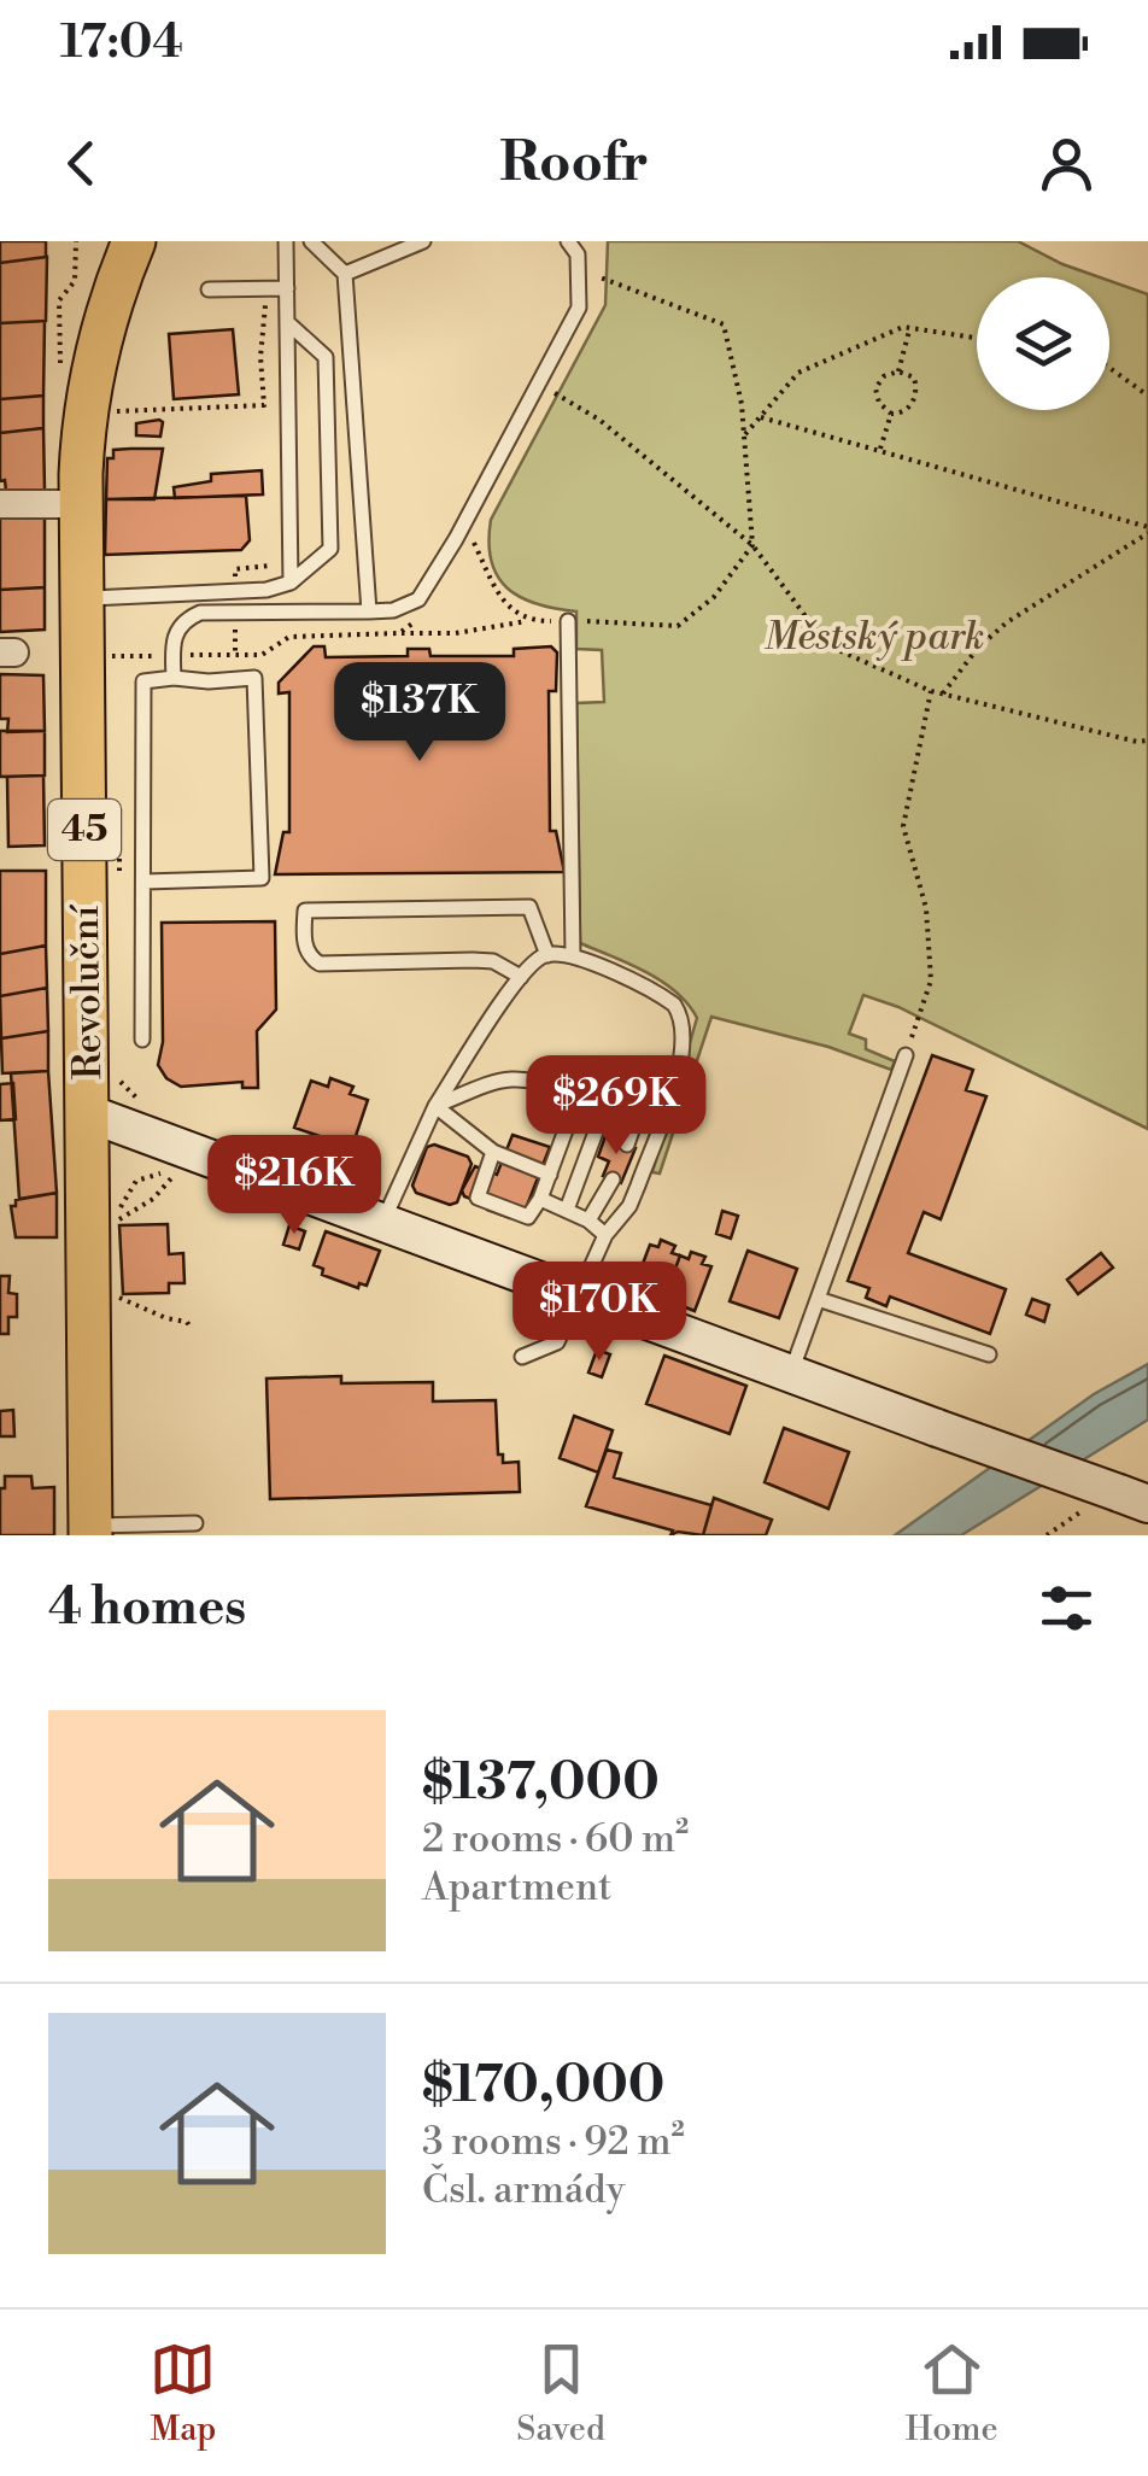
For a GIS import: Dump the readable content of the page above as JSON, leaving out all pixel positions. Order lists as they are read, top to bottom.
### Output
{
  "streets": {
    "main road": ["45", "Revoluční"]
  },
  "parks": ["Městský park"],
  "page": {
    "status": "17:04",
    "header": "Roofr",
    "price": [
      "$137K",
      "$269K",
      "$216K",
      "$170K"
    ],
    "heading": "4 homes",
    "list": [
      {
        "name": "$137,000",
        "note": "2 rooms · 60 m² · Apartment"
      },
      {
        "name": "$170,000",
        "note": "3 rooms · 92 m² · Čsl. armády"
      }
    ],
    "tabs": ["Map", "Saved", "Home"]
  }
}
